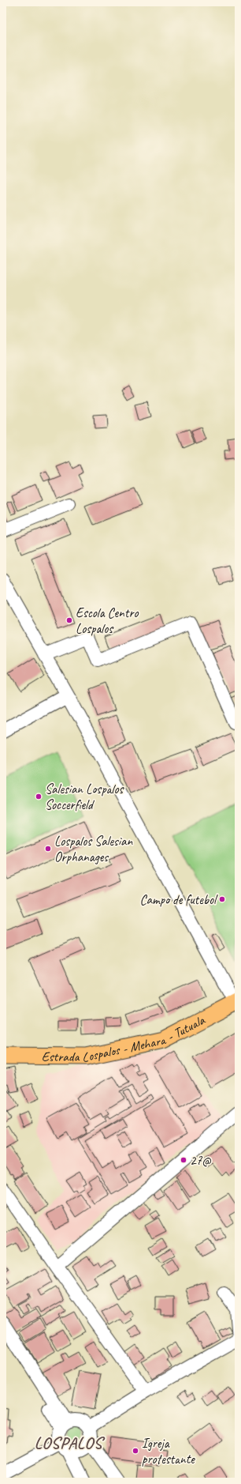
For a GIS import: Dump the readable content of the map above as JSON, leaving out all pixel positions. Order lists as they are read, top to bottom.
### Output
{
  "streets": {
    "main road": ["Estrada Lospalos - Mehara - Tutuala"]
  },
  "districts": ["LOSPALOS"],
  "places": [
    "Escola Centro Lospalos",
    "Salesian Lospalos Soccerfield",
    "Lospalos Salesian Orphanages",
    "Campo de futebol",
    "27@",
    "Igreja protestante"
  ]
}
